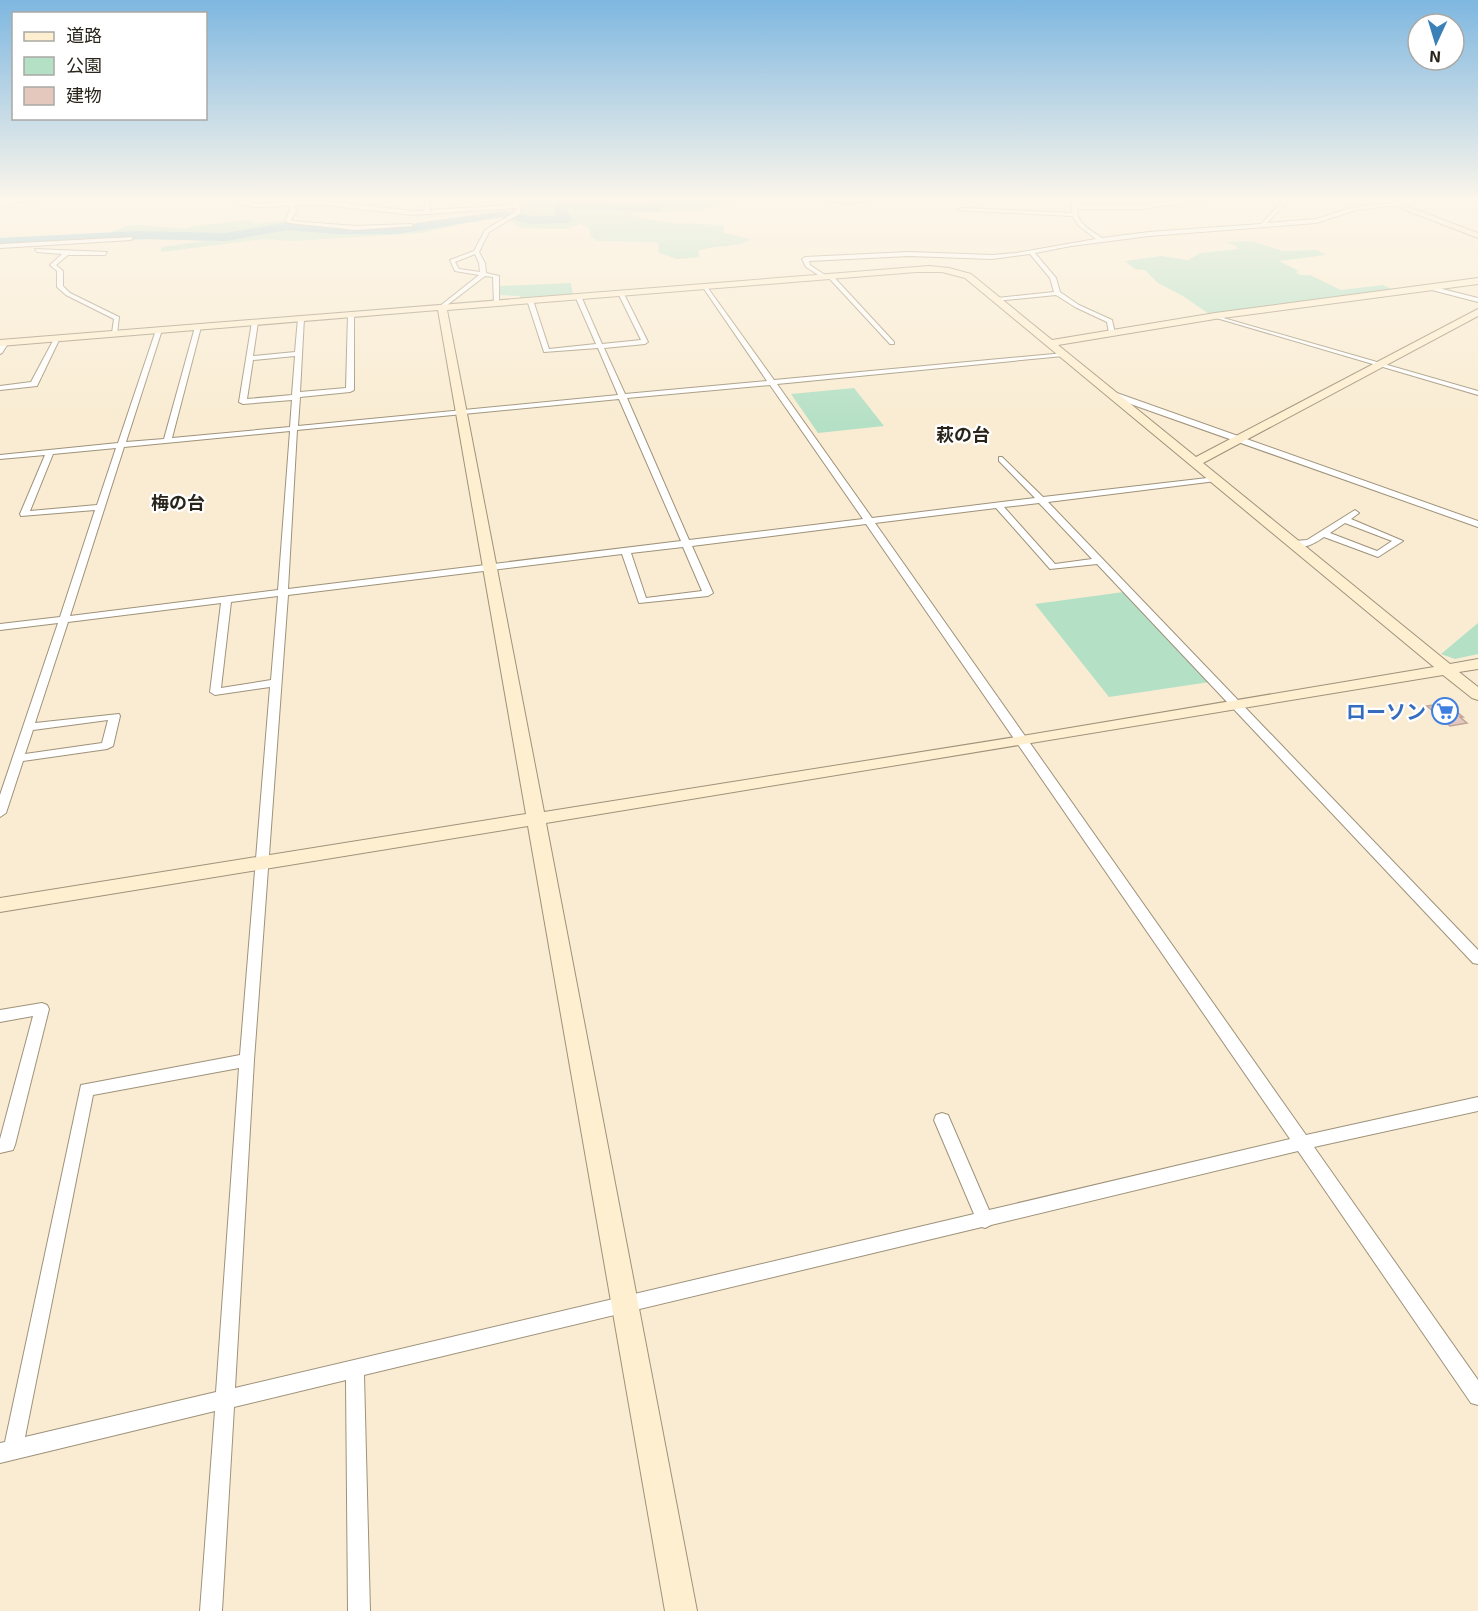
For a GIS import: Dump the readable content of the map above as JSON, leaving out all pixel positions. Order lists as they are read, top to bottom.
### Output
{
  "districts": ["萩の台", "梅の台"],
  "places": {
    "supermarket": ["ローソン"]
  },
  "legend": ["道路", "公園", "建物"],
  "north": "bottom"
}
